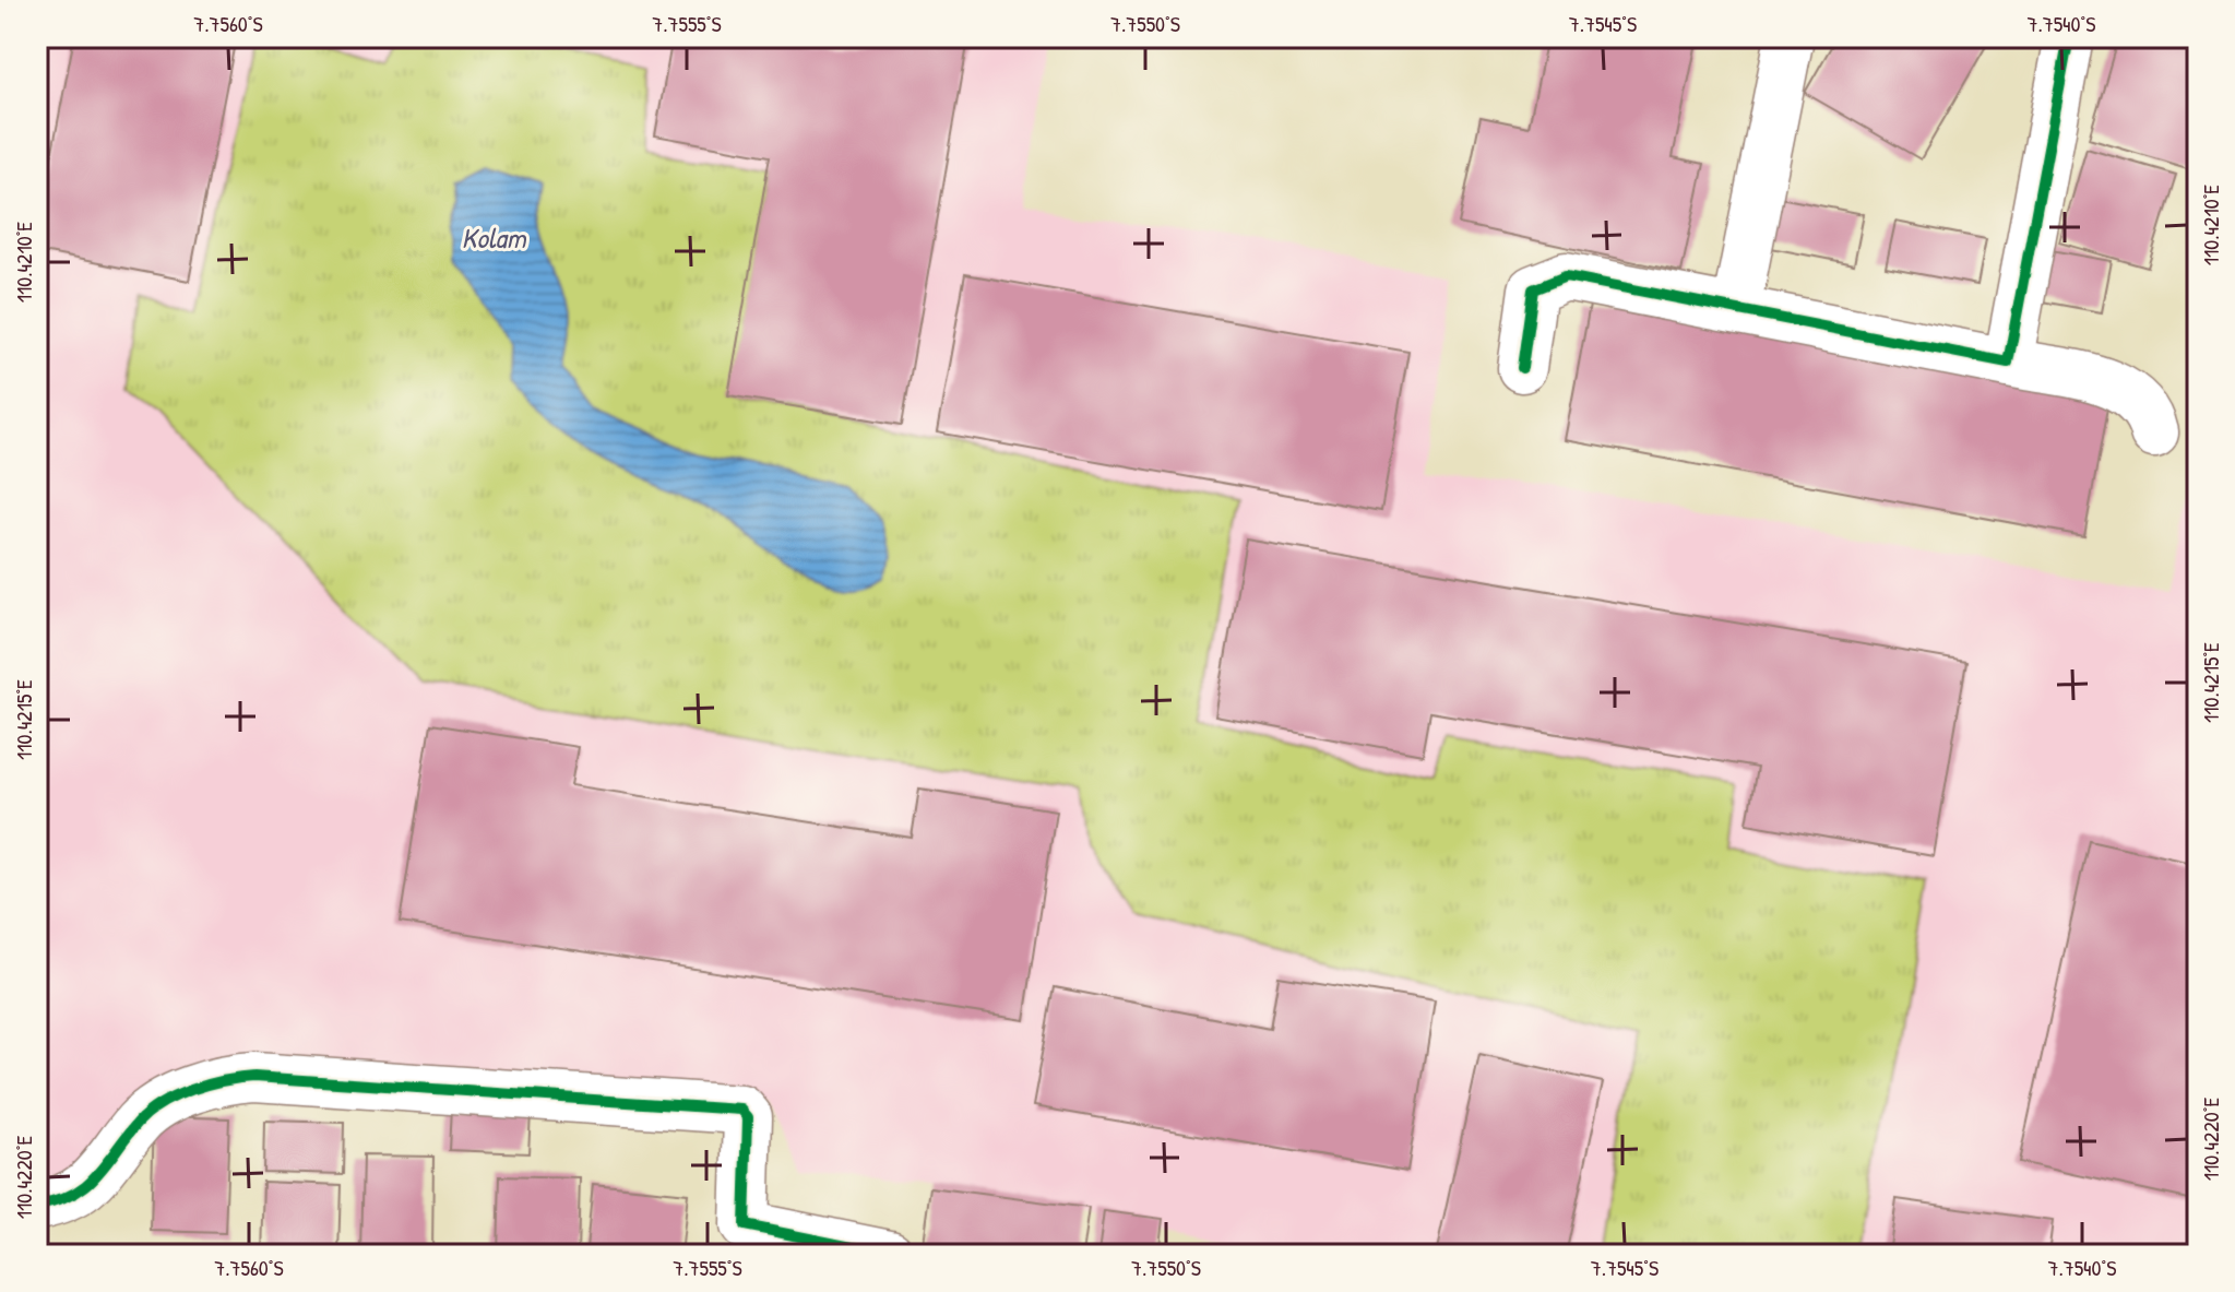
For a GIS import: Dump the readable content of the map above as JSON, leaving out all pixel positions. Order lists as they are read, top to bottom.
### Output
{
  "water": ["Kolam"],
  "coordinates": [
    "7.7560°S",
    "7.7555°S",
    "7.7550°S",
    "7.7545°S",
    "7.7540°S",
    "110.4210°E",
    "110.4215°E",
    "110.4220°E"
  ]
}
